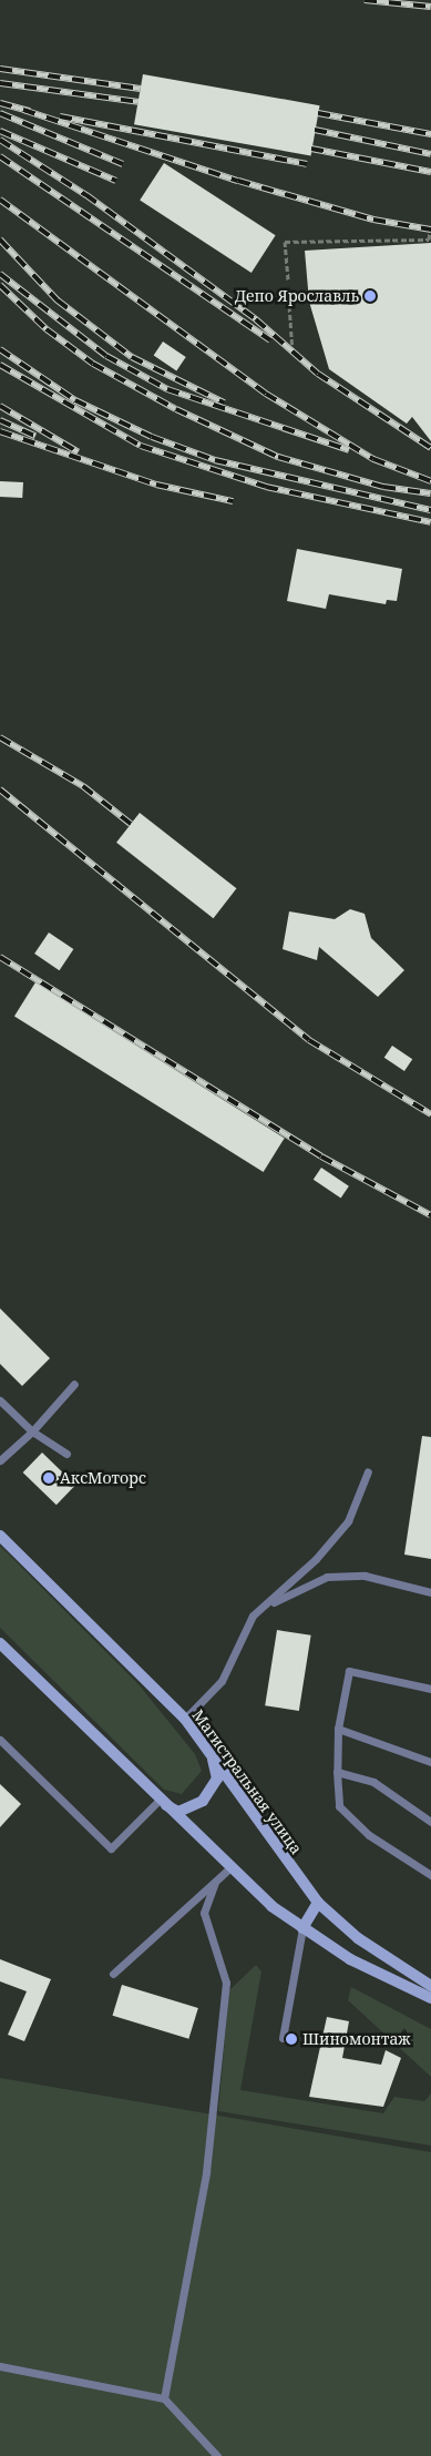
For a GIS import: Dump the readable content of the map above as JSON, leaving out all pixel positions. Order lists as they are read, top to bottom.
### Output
{
  "streets": {
    "main road": ["Магистральная улица"]
  },
  "places": ["Депо Ярославль", "АксМоторс", "Шиномонтаж"]
}
